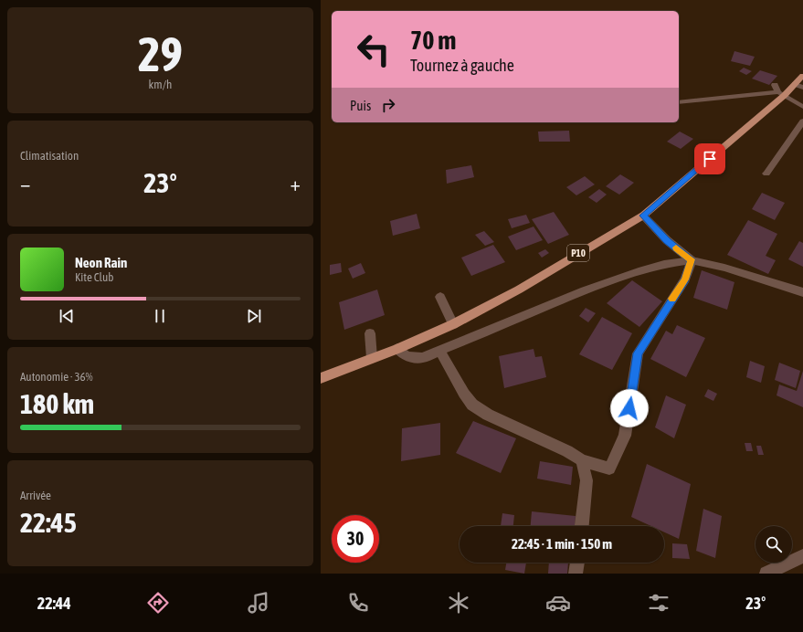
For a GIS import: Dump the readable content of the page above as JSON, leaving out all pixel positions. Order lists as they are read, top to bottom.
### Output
{
  "streets": {
    "main road": ["P10"]
  },
  "page": {
    "tile": [
      ["29", "km/h"],
      "Climatisation",
      ["Autonomie · 36%", "180 km"],
      ["Arrivée", "22:45"]
    ],
    "turn": ["70 m", "Tournez à gauche"],
    "then": "Puis",
    "heat": ["−", "23°", "+"],
    "song": ["Neon Rain", "Kite Club"],
    "limit": "30",
    "trip": "22:45 · 1 min · 150 m",
    "tabs": ["22:44", "23°"]
  }
}
